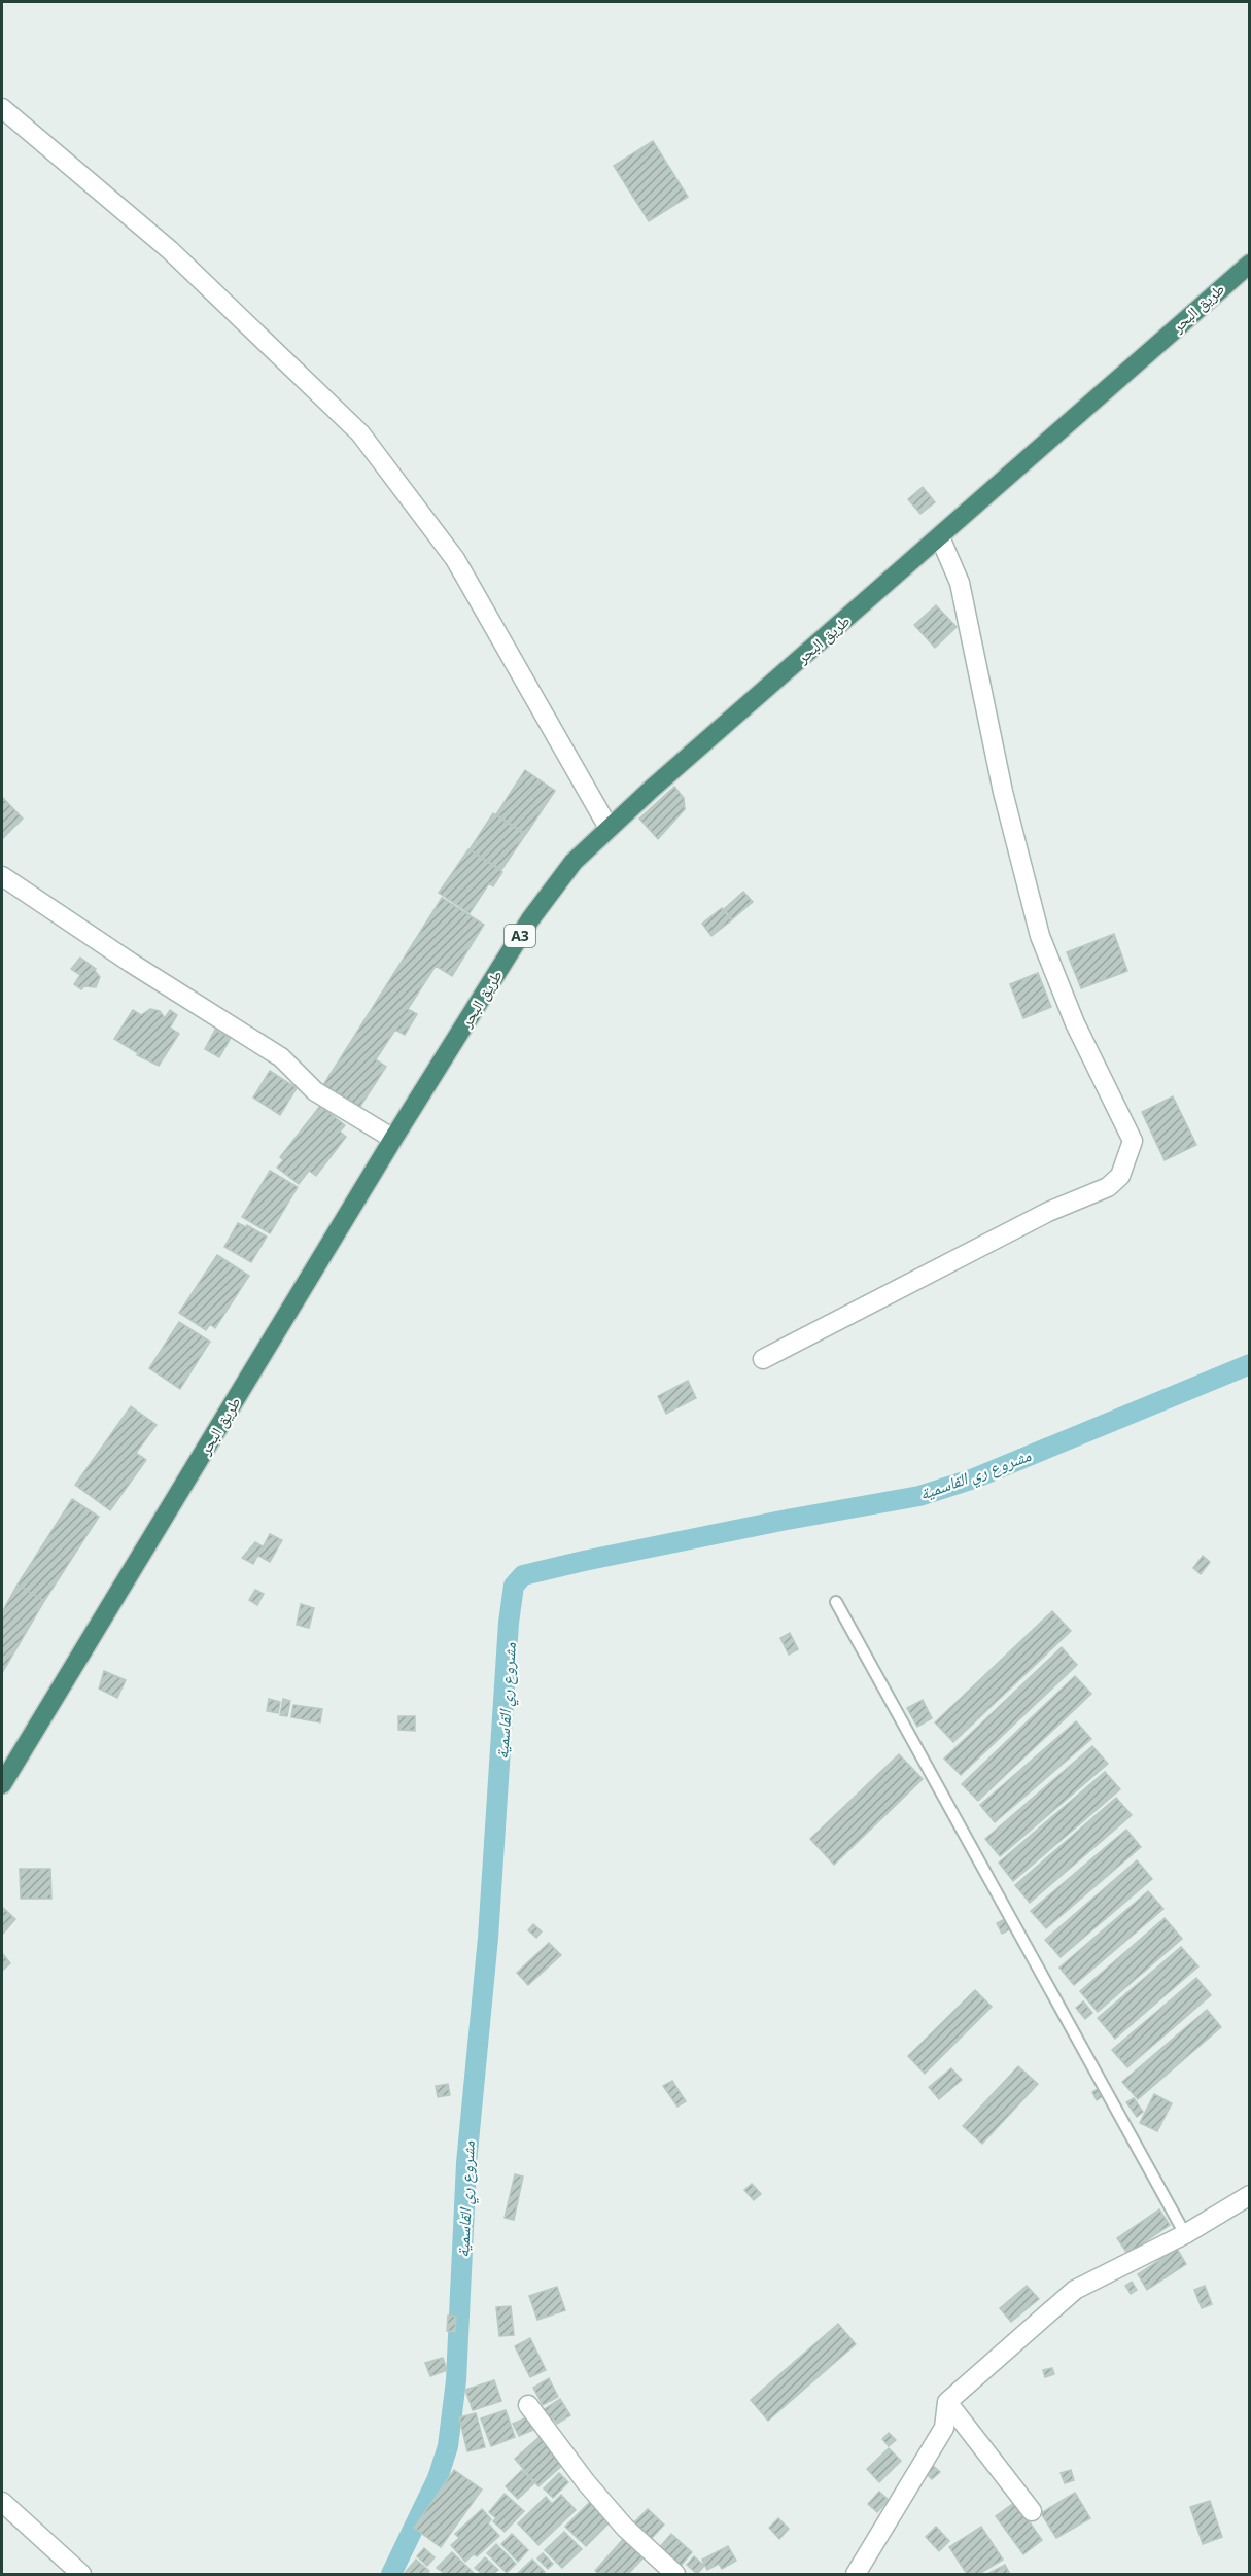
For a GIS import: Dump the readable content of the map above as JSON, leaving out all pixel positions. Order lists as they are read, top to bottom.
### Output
{
  "streets": {
    "highway": ["طريق البحر", "A3"]
  },
  "water": ["مشروع ري القاسمية"]
}
